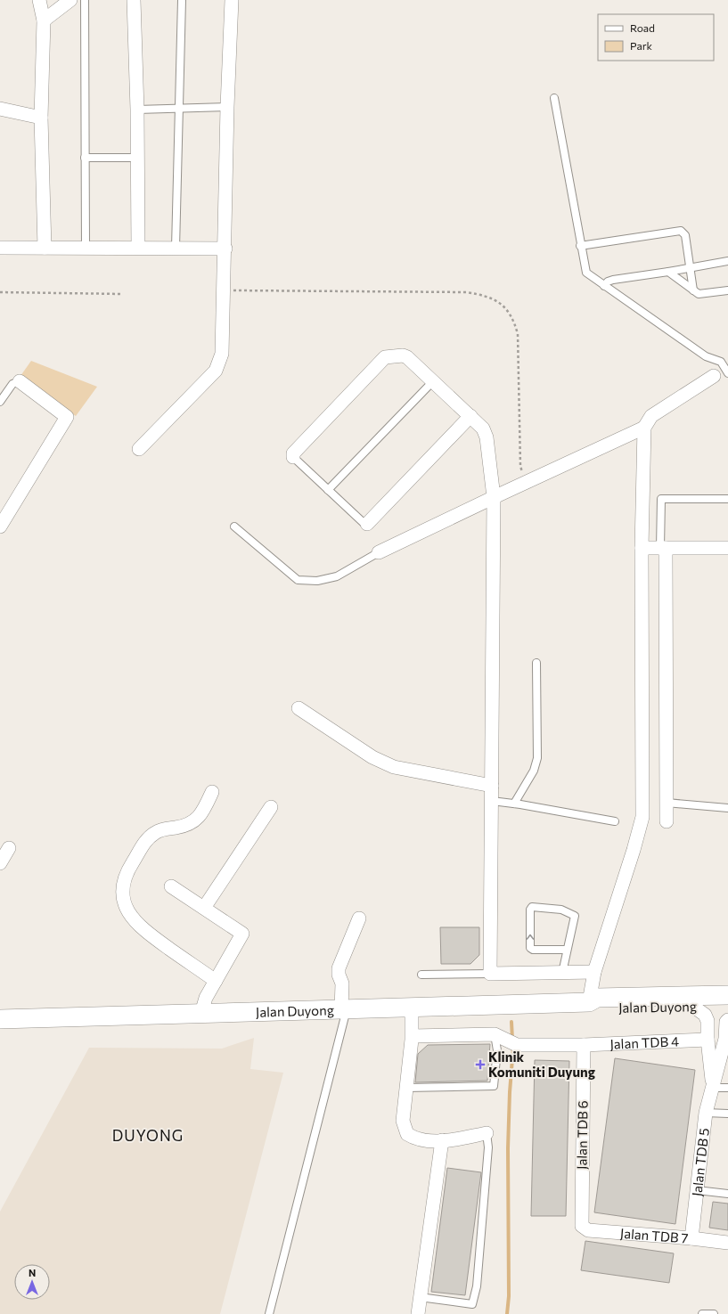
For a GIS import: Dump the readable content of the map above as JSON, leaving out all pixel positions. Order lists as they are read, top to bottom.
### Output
{
  "streets": {
    "main road": ["Jalan Duyong"],
    "street": [
      "Jalan TDB 4",
      "Jalan TDB 6",
      "Jalan TDB 5",
      "Jalan TDB 7"
    ]
  },
  "crossings": [
    ["Jalan TDB 4", "Jalan TDB 6"],
    ["Jalan TDB 6", "Jalan TDB 7"],
    ["Jalan TDB 5", "Jalan TDB 7"]
  ],
  "districts": ["DUYONG"],
  "places": {
    "health": ["Klinik Komuniti Duyung"]
  },
  "legend": ["Road", "Park"],
  "north": "top"
}
